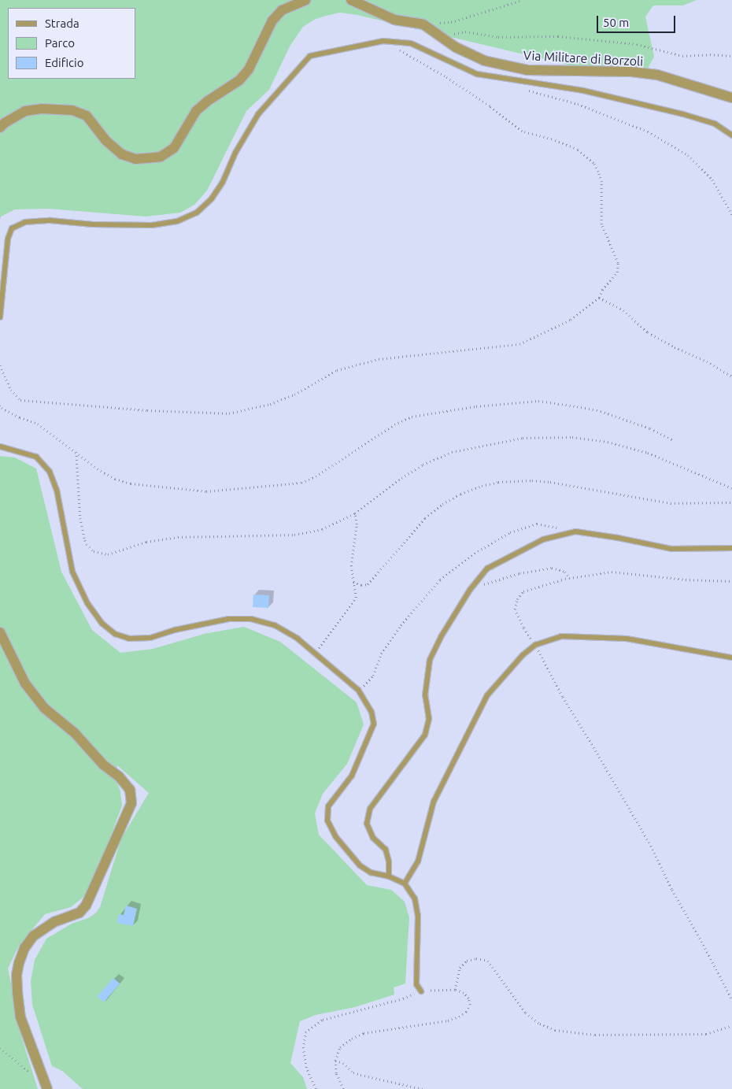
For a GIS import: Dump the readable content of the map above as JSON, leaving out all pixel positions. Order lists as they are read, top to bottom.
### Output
{
  "streets": {
    "street": ["Via Militare di Borzoli"]
  },
  "legend": ["Strada", "Parco", "Edificio"],
  "scale_bar": "50 m"
}
